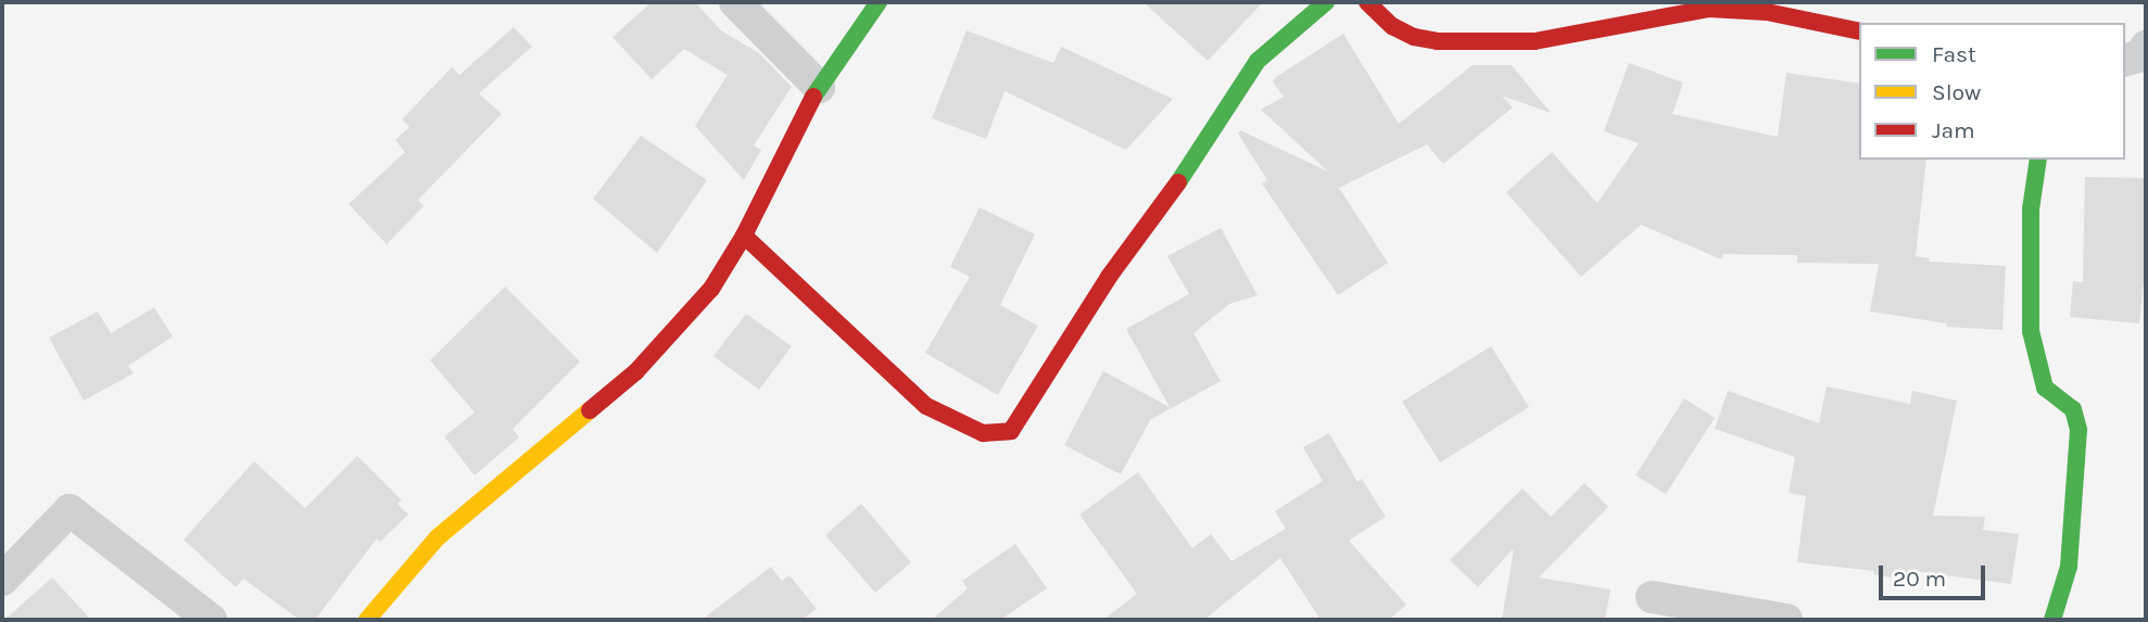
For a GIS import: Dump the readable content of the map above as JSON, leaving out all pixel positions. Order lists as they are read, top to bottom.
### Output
{
  "legend": ["Fast", "Slow", "Jam"],
  "scale_bar": "20 m"
}
